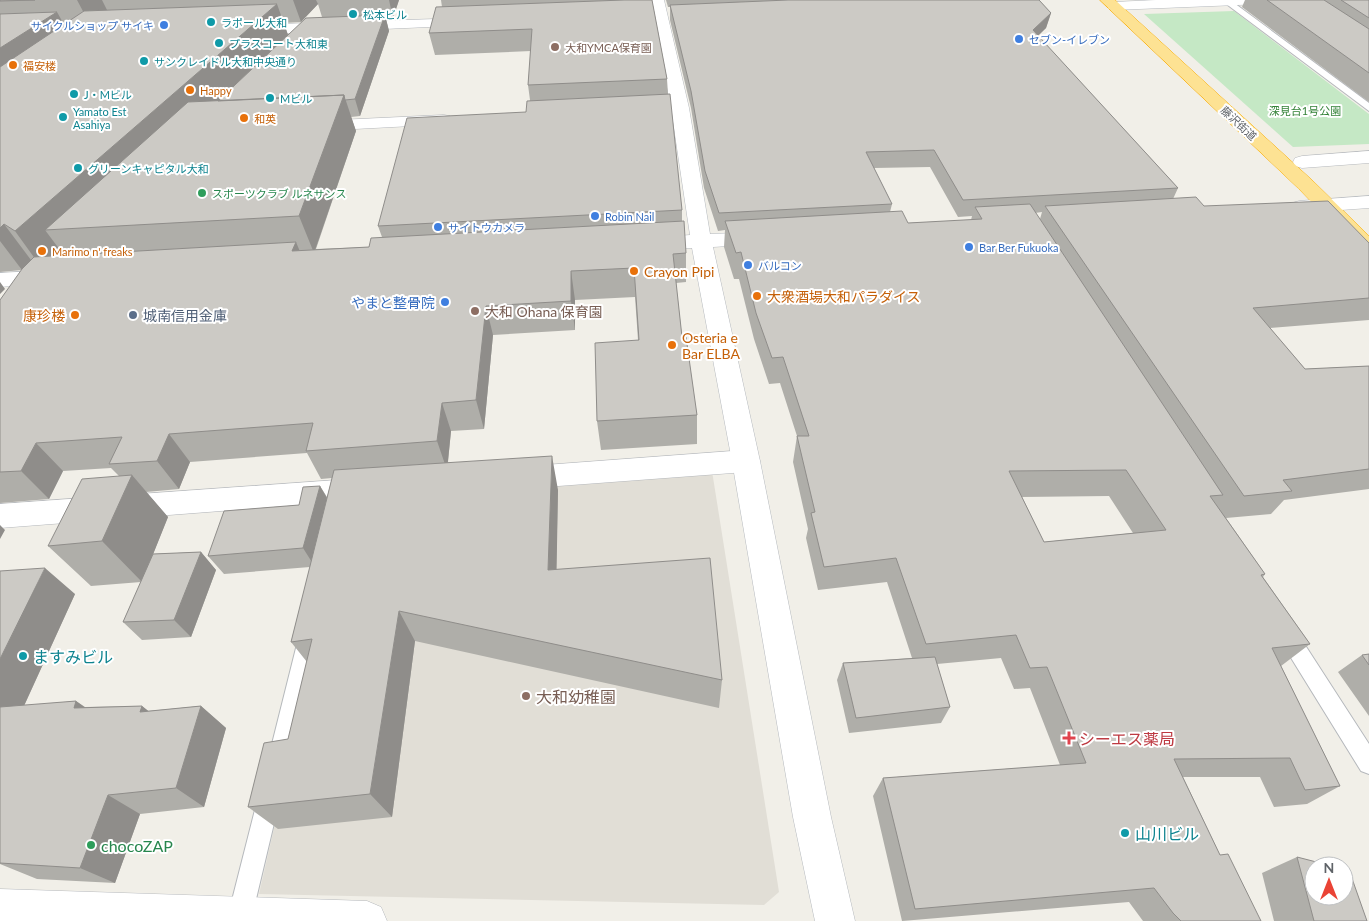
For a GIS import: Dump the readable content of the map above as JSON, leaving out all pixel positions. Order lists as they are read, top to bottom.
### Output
{
  "streets": {
    "highway": ["藤沢街道"]
  },
  "parks": ["深見台1号公園"],
  "places": {
    "other": [
      "松本ビル",
      "ラポール大和",
      "サイクルショップ サイキ",
      "セブン-イレブン",
      "プラスコート大和東",
      "大和YMCA保育園",
      "サンクレイドル大和中央通り",
      "福安楼",
      "Happy",
      "J・Mビル",
      "Mビル",
      "Yamato Est Asahiya",
      "和英",
      "グリーンキャピタル大和",
      "スポーツクラブ ルネサンス",
      "Robin Nail",
      "サイトウカメラ",
      "Bar Ber Fukuoka",
      "Marimo n' freaks",
      "バルコン",
      "Crayon Pipi",
      "大衆酒場大和パラダイス",
      "やまと整骨院",
      "大和 Ohana 保育園",
      "康珍楼",
      "城南信用金庫",
      "Osteria e Bar ELBA",
      "ますみビル",
      "大和幼稚園",
      "山川ビル",
      "chocoZAP"
    ],
    "health": ["シーエス薬局"]
  },
  "north": "top"
}
